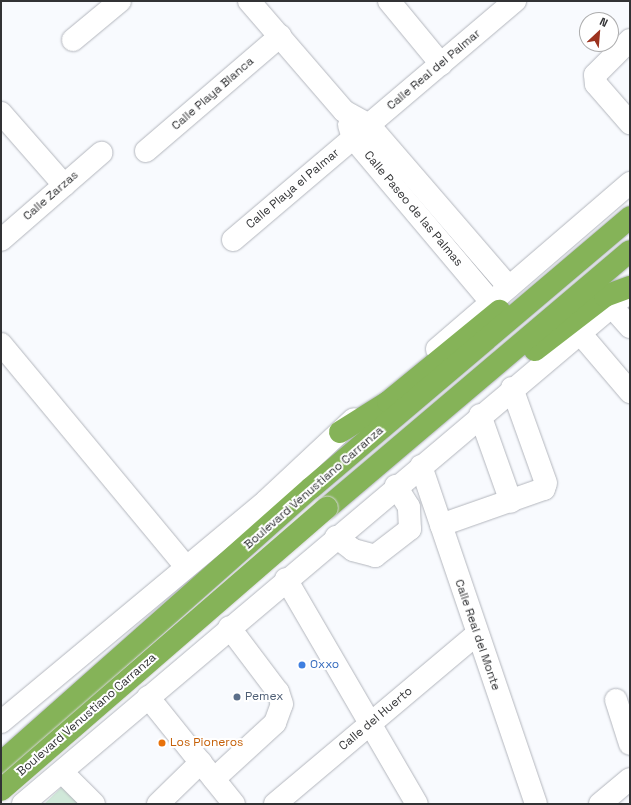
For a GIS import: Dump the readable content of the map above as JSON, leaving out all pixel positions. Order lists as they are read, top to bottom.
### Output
{
  "streets": {
    "highway": ["Boulevard Venustiano Carranza"],
    "street": [
      "Calle Real del Palmar",
      "Calle Playa Blanca",
      "Calle Playa el Palmar",
      "Calle Zarzas",
      "Calle Paseo de las Palmas",
      "Calle Real del Monte",
      "Calle del Huerto"
    ]
  },
  "crossings": [
    ["Calle Real del Palmar", "Calle Playa el Palmar"],
    ["Calle Real del Palmar", "Calle Paseo de las Palmas"],
    ["Calle Playa Blanca", "Calle Paseo de las Palmas"],
    ["Calle Playa el Palmar", "Calle Paseo de las Palmas"],
    ["Calle Real del Monte", "Calle del Huerto"]
  ],
  "places": ["Oxxo", "Pemex", "Los Pioneros"],
  "north": "top right"
}
